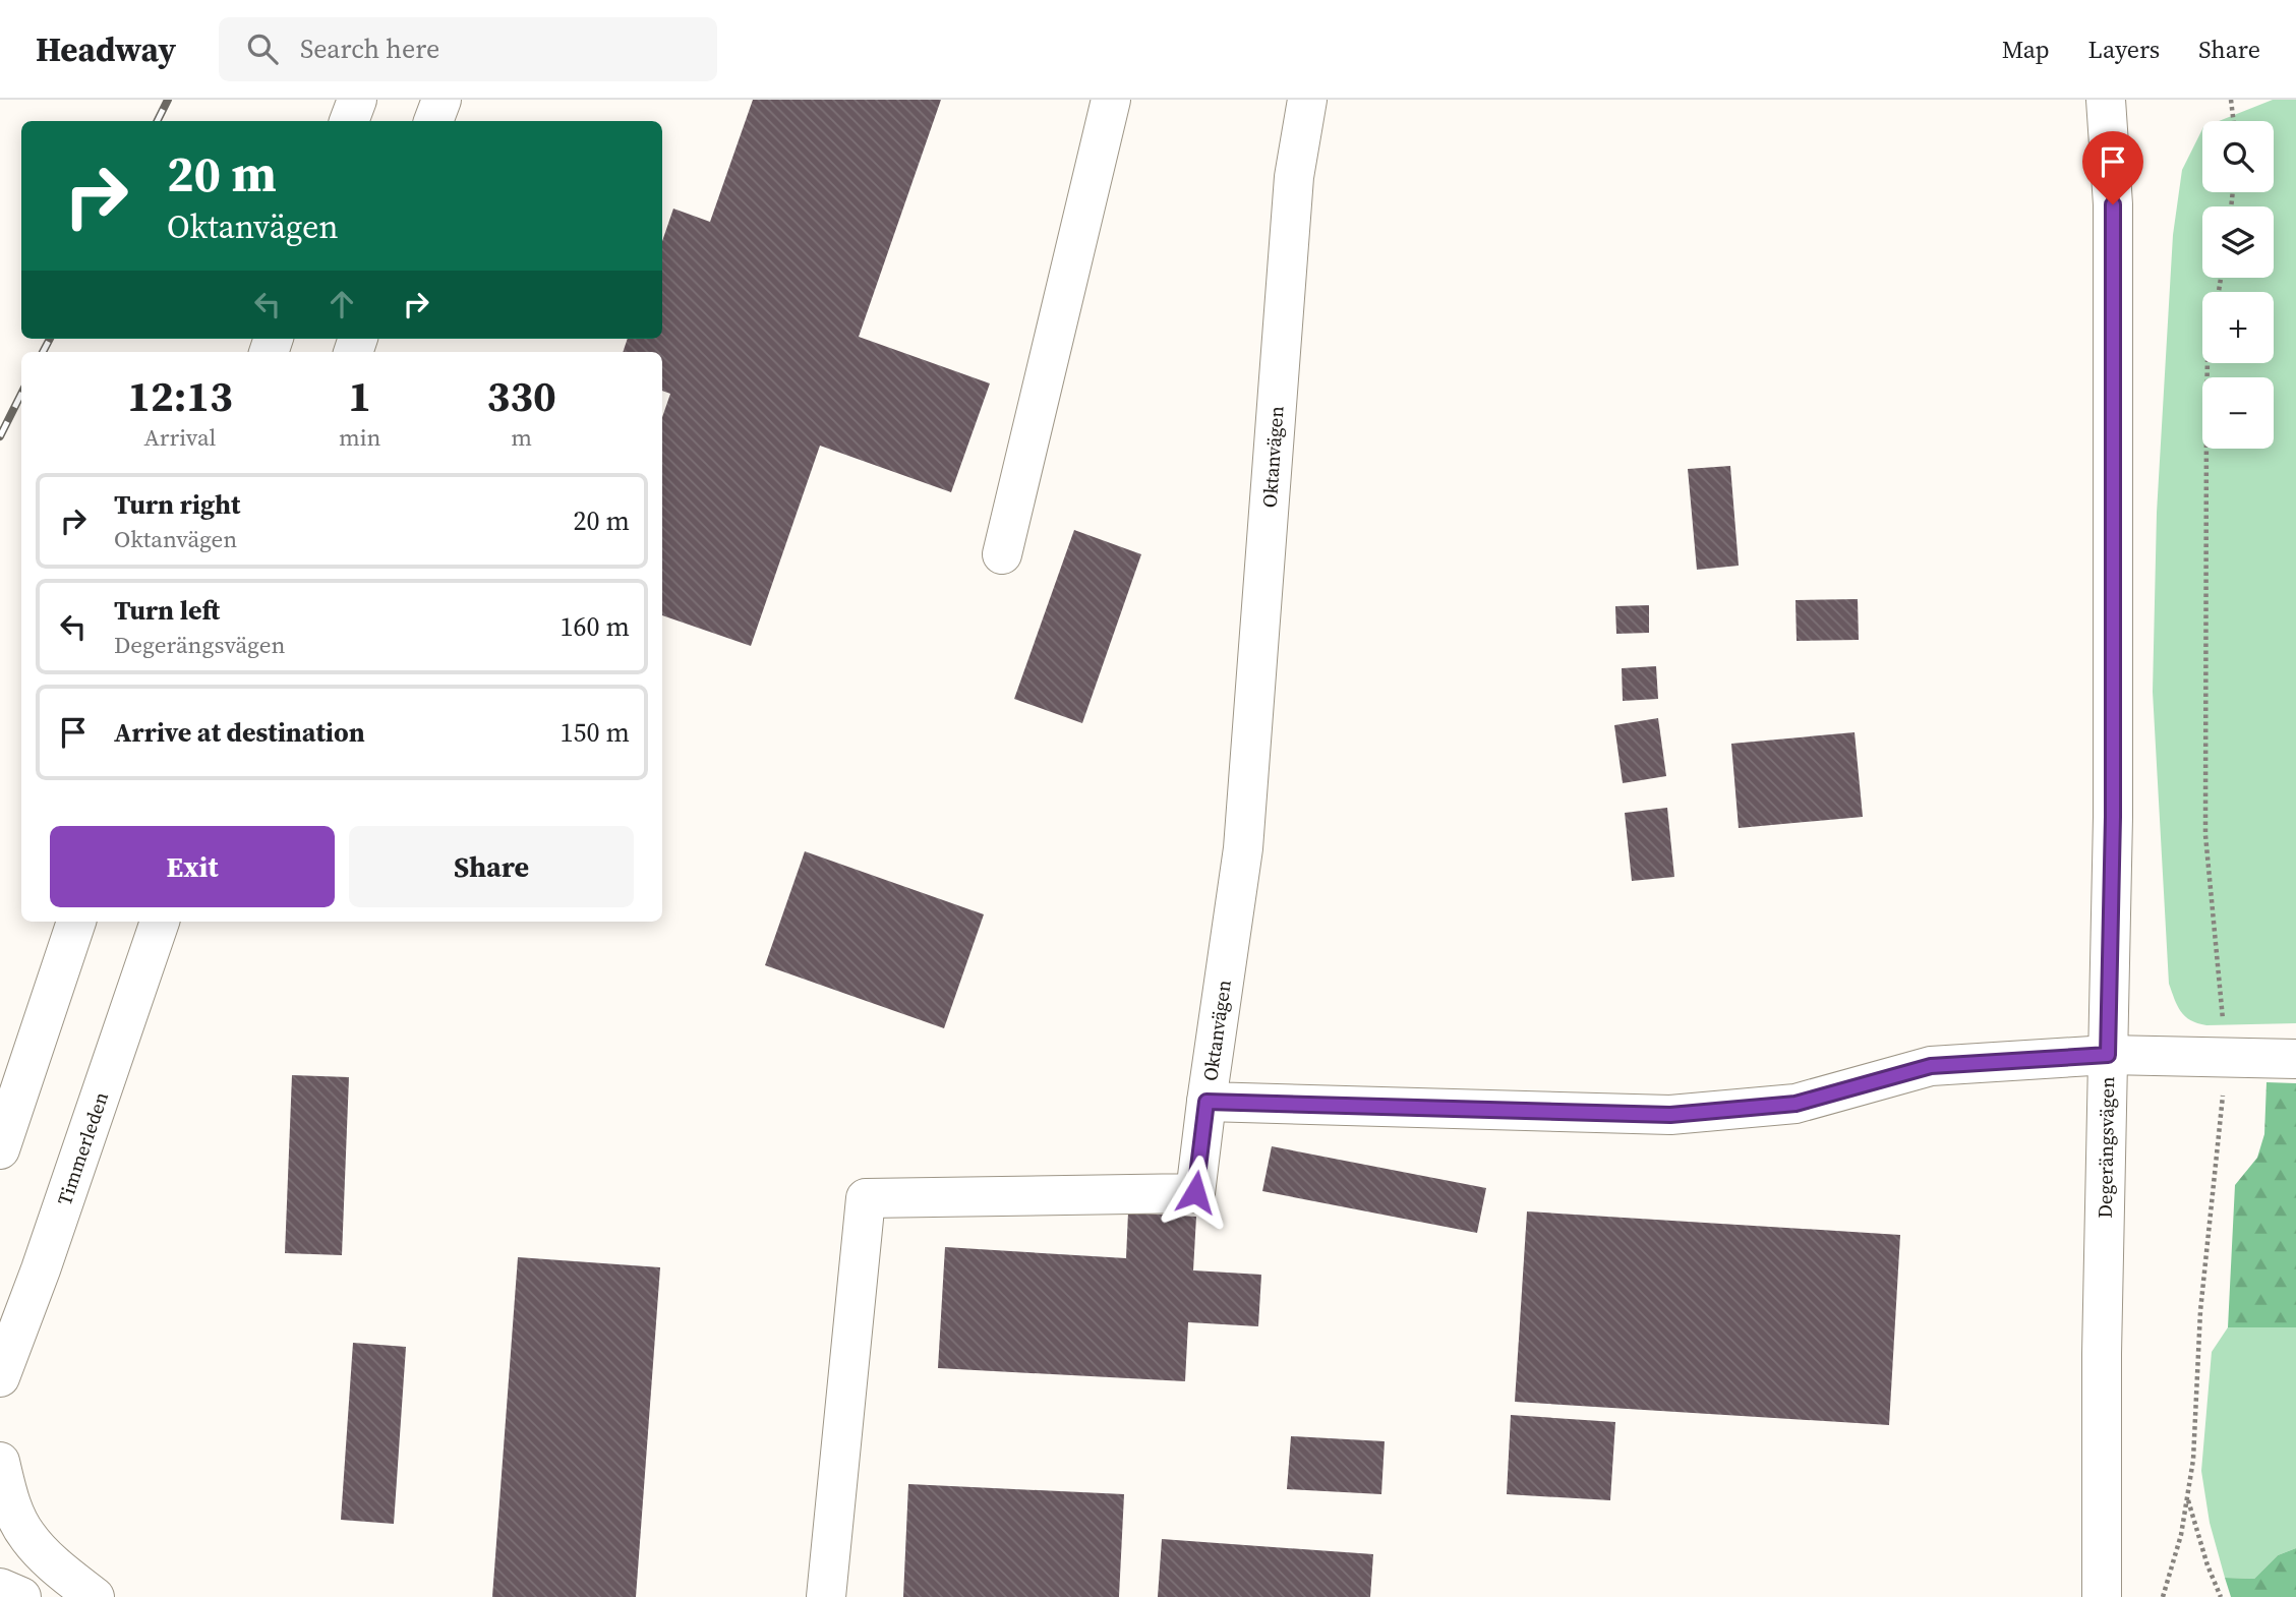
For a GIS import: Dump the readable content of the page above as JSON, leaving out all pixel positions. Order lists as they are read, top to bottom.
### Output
{
  "streets": {
    "main road": ["Oktanvägen", "Degerängsvägen", "Timmerleden"]
  },
  "crossings": [
    ["Oktanvägen", "Degerängsvägen"]
  ],
  "page": {
    "header": "Headway",
    "search": "Search here",
    "nav": ["Map", "Layers", "Share"],
    "map_buttons": ["+", "−"],
    "turn": ["20 m", "Oktanvägen"],
    "eta": [
      "12:13",
      "Arrival",
      "1",
      "min",
      "330",
      "m"
    ],
    "list": [
      {
        "name": "Turn right",
        "note": "Oktanvägen",
        "value": "20 m"
      },
      {
        "name": "Turn left",
        "note": "Degerängsvägen",
        "value": "160 m"
      },
      {
        "name": "Arrive at destination",
        "value": "150 m"
      }
    ],
    "buttons": ["Exit", "Share"]
  }
}
